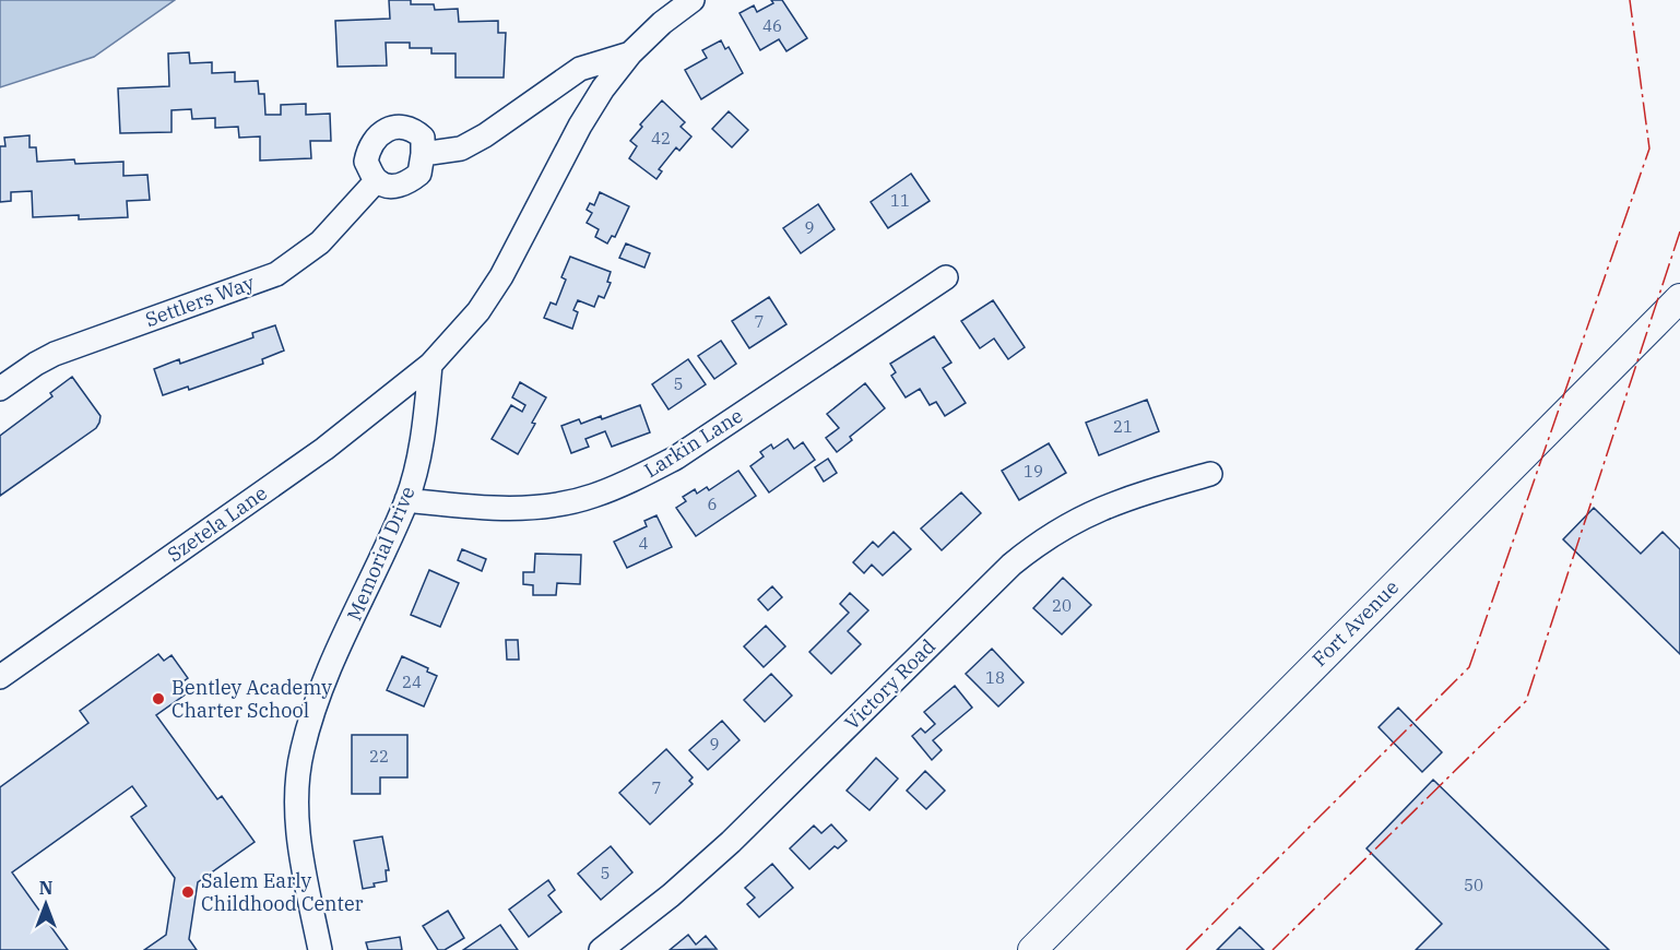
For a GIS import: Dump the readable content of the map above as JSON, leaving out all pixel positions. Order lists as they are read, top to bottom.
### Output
{
  "streets": {
    "street": [
      "Settlers Way",
      "Larkin Lane",
      "Szetela Lane",
      "Memorial Drive",
      "Fort Avenue",
      "Victory Road"
    ]
  },
  "crossings": [
    ["Larkin Lane", "Memorial Drive"],
    ["Szetela Lane", "Memorial Drive"]
  ],
  "places": ["Bentley Academy Charter School", "Salem Early Childhood Center"],
  "house_numbers": [
    "46",
    "42",
    "11",
    "9",
    "7",
    "5",
    "21",
    "19",
    "6",
    "4",
    "20",
    "18",
    "24",
    "9",
    "22",
    "7",
    "5",
    "50"
  ],
  "north": "top"
}
